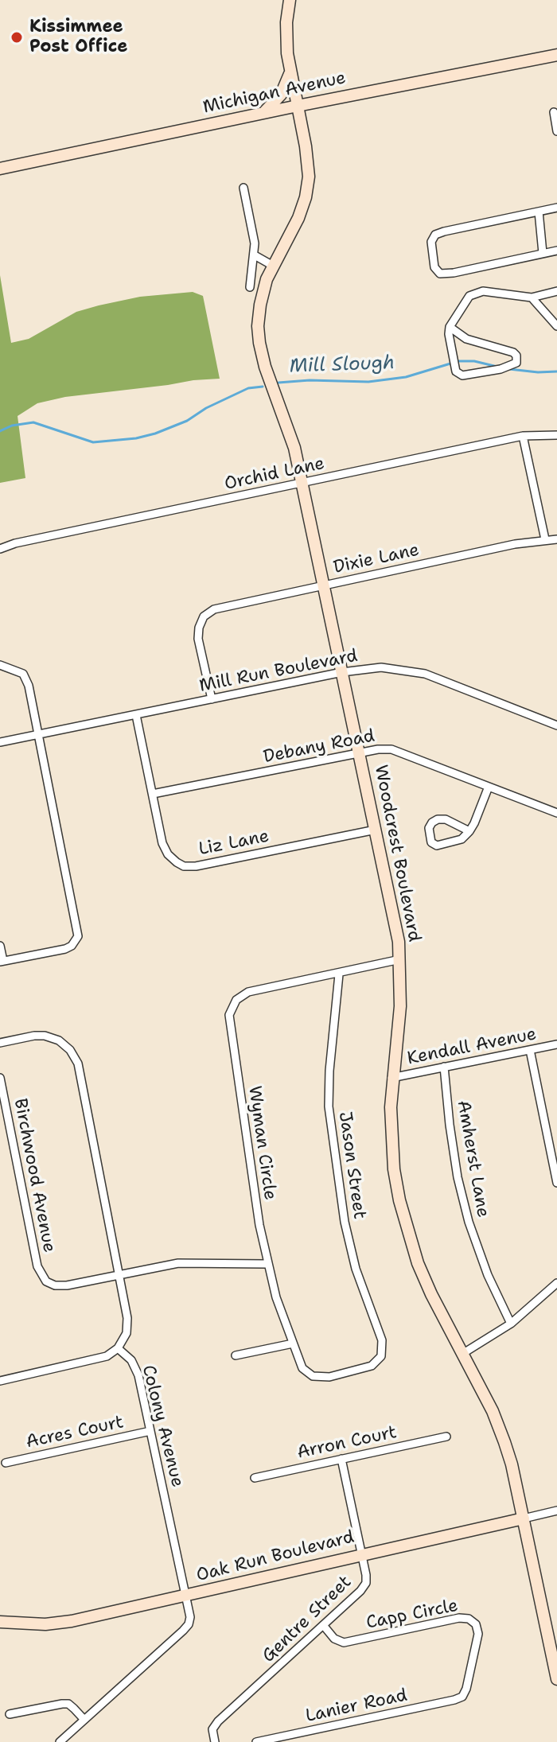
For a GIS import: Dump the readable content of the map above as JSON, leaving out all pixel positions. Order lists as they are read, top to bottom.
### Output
{
  "streets": {
    "street": [
      "Michigan Avenue",
      "Orchid Lane",
      "Dixie Lane",
      "Mill Run Boulevard",
      "Debany Road",
      "Liz Lane",
      "Woodcrest Boulevard",
      "Kendall Avenue",
      "Wyman Circle",
      "Amherst Lane",
      "Jason Street",
      "Birchwood Avenue",
      "Colony Avenue",
      "Acres Court",
      "Arron Court",
      "Oak Run Boulevard",
      "Capp Circle",
      "Gentre Street",
      "Lanier Road"
    ]
  },
  "crossings": [
    ["Michigan Avenue", "Woodcrest Boulevard"],
    ["Orchid Lane", "Woodcrest Boulevard"],
    ["Dixie Lane", "Mill Run Boulevard"],
    ["Dixie Lane", "Woodcrest Boulevard"],
    ["Mill Run Boulevard", "Liz Lane"],
    ["Mill Run Boulevard", "Woodcrest Boulevard"],
    ["Debany Road", "Liz Lane"],
    ["Debany Road", "Woodcrest Boulevard"],
    ["Liz Lane", "Woodcrest Boulevard"],
    ["Woodcrest Boulevard", "Kendall Avenue"],
    ["Woodcrest Boulevard", "Wyman Circle"],
    ["Woodcrest Boulevard", "Oak Run Boulevard"],
    ["Kendall Avenue", "Amherst Lane"],
    ["Wyman Circle", "Jason Street"],
    ["Wyman Circle", "Birchwood Avenue"],
    ["Colony Avenue", "Acres Court"],
    ["Colony Avenue", "Oak Run Boulevard"],
    ["Arron Court", "Gentre Street"],
    ["Oak Run Boulevard", "Gentre Street"],
    ["Capp Circle", "Gentre Street"],
    ["Capp Circle", "Lanier Road"]
  ],
  "water": ["Mill Slough"],
  "places": ["Kissimmee Post Office"]
}
